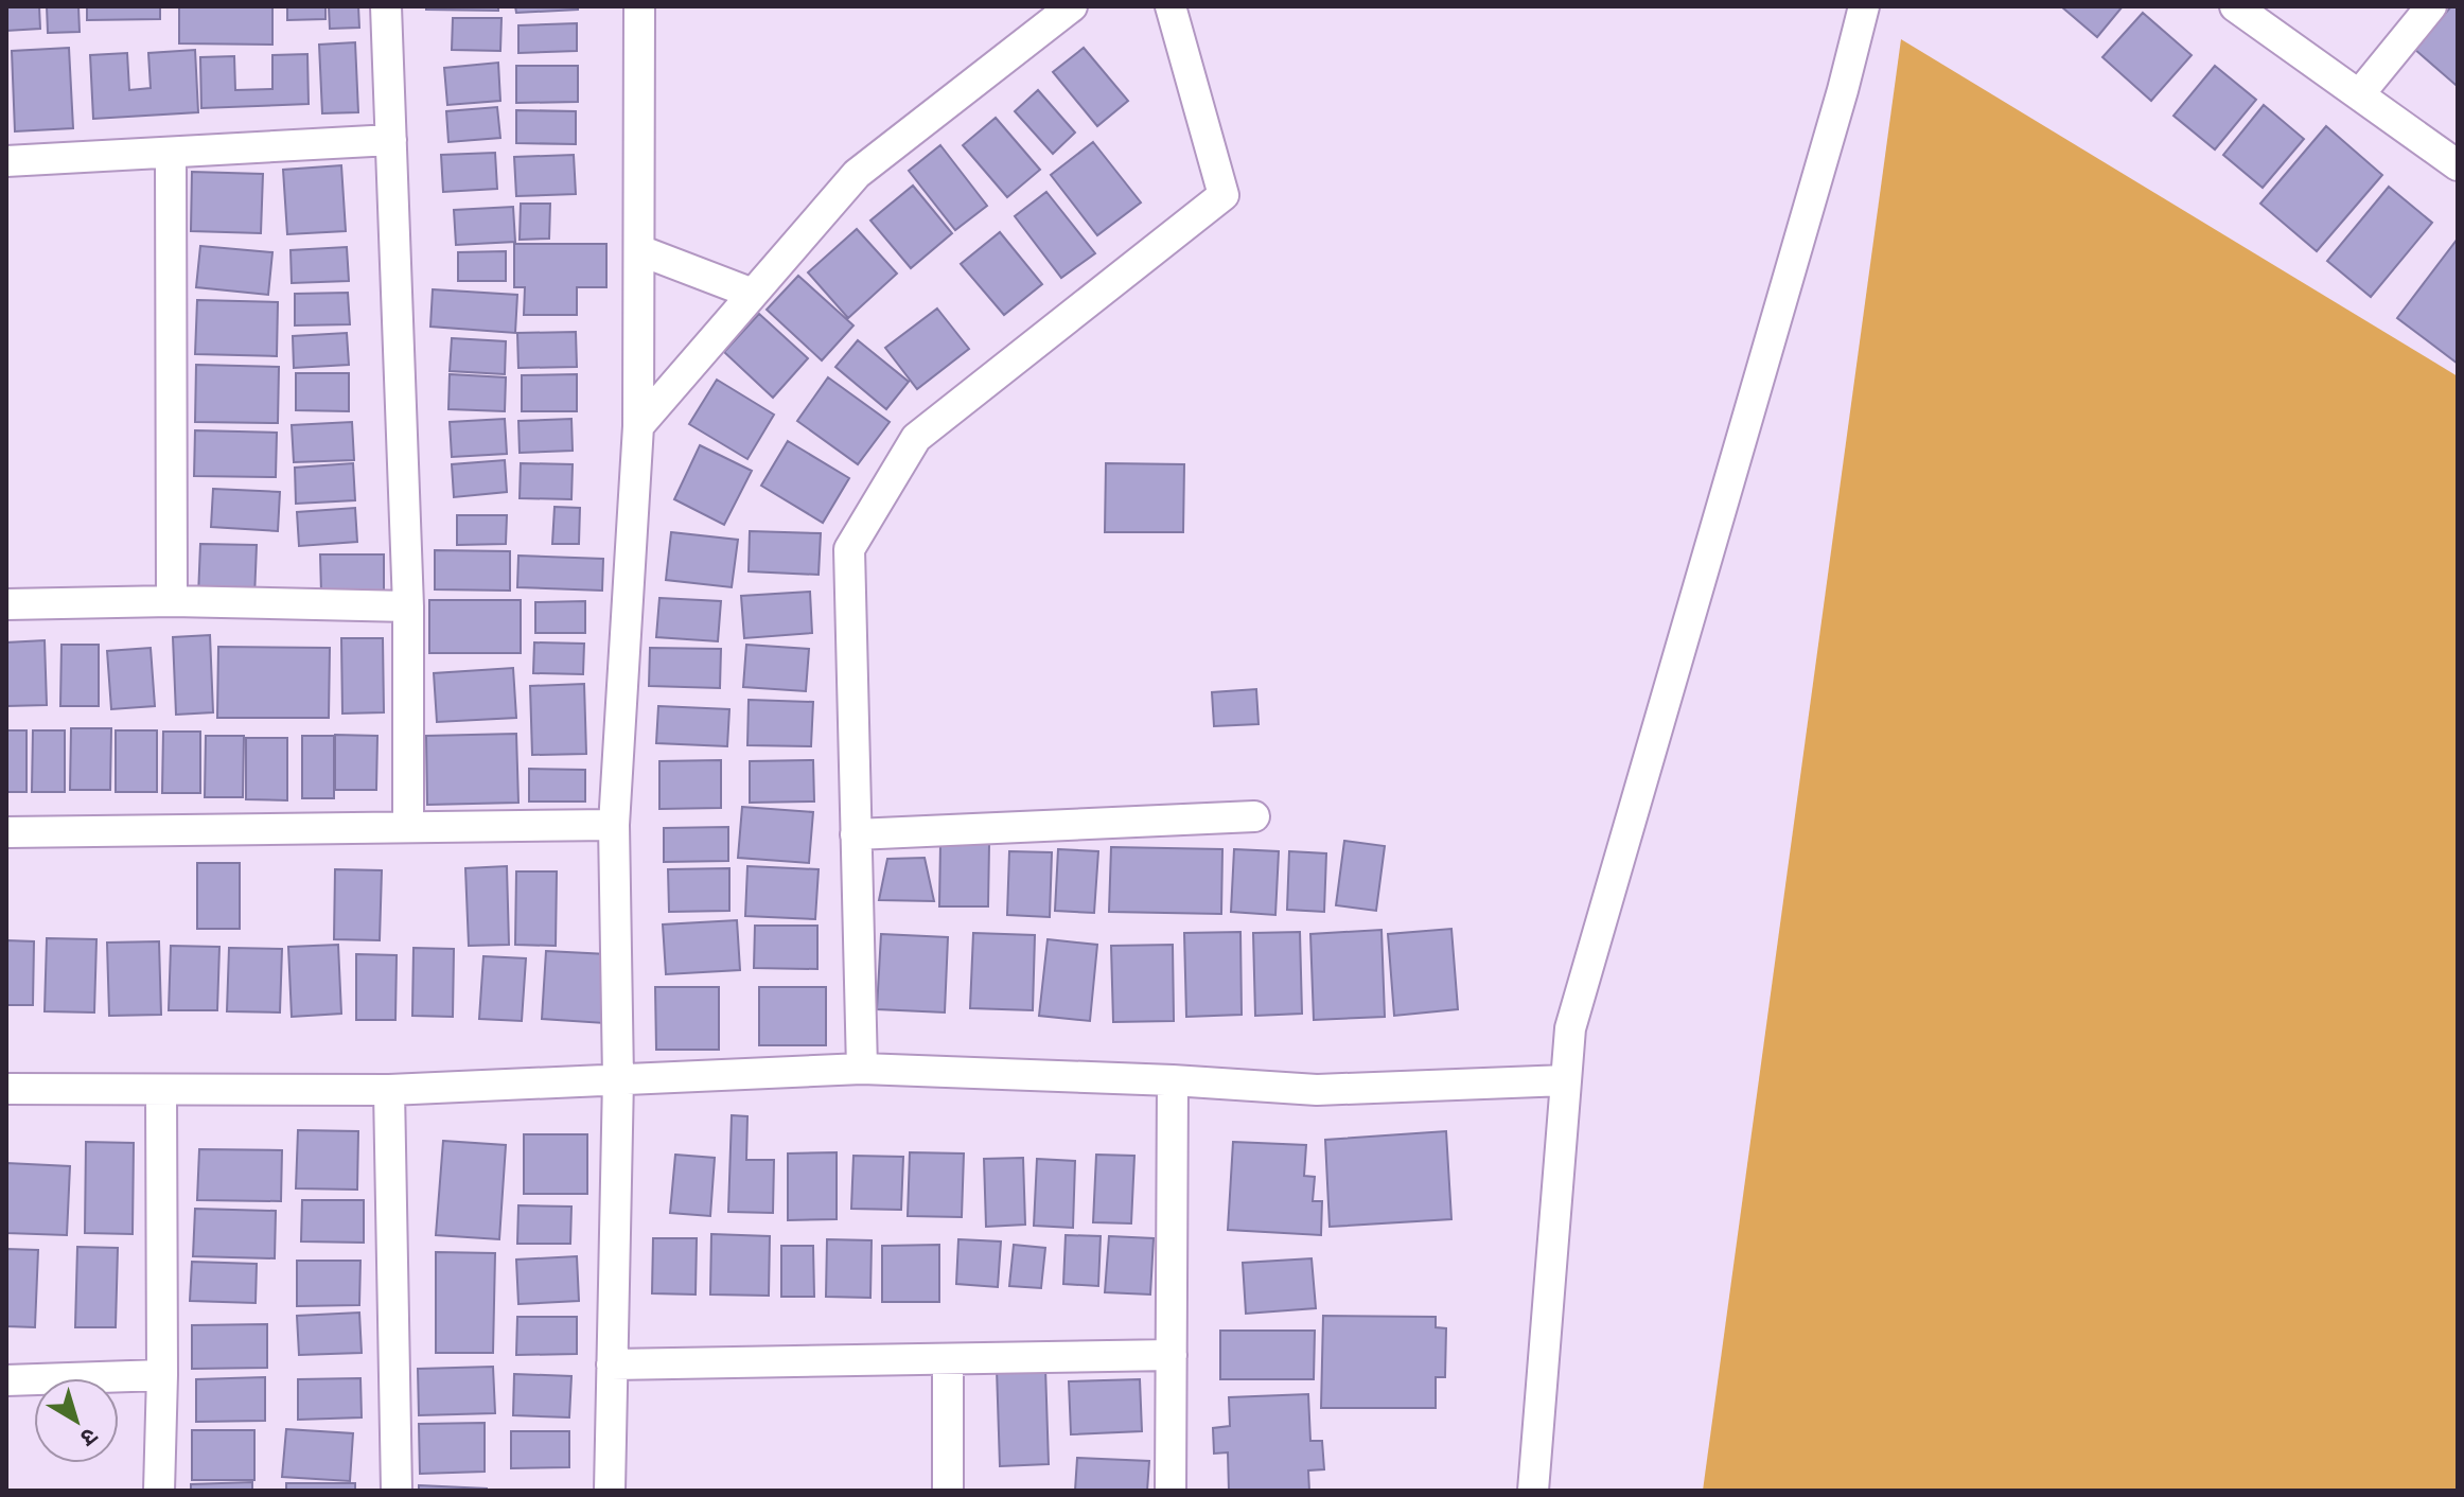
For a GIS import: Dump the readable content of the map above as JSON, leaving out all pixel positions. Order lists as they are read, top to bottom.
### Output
{
  "north": "bottom right"
}
